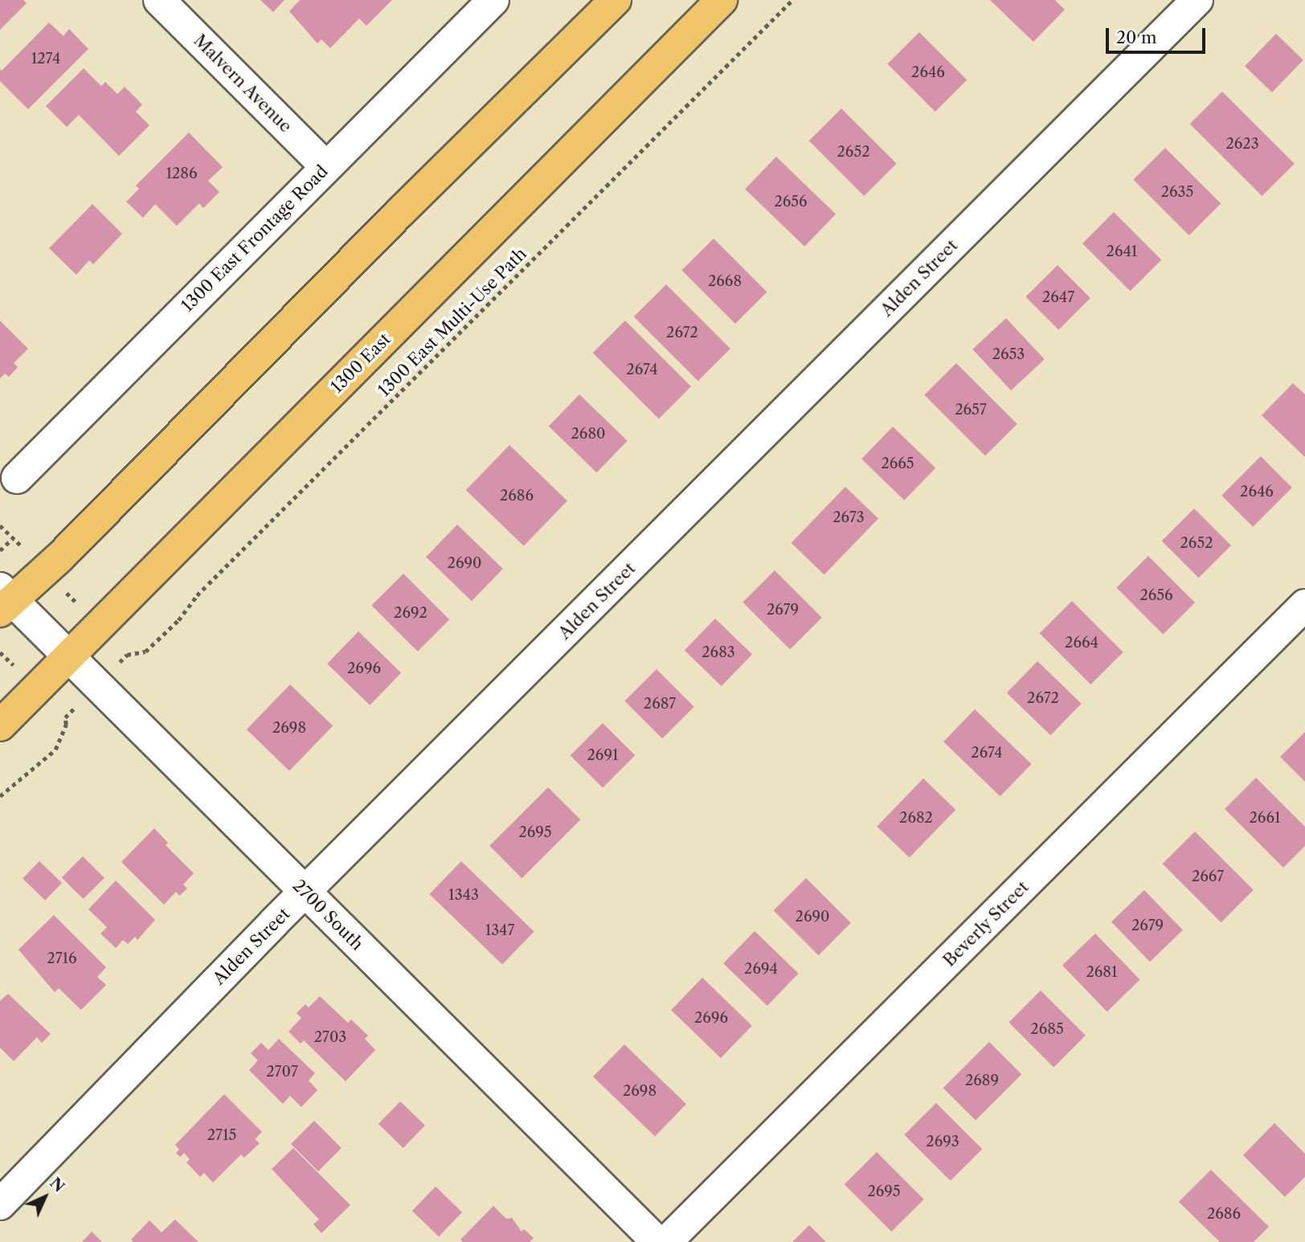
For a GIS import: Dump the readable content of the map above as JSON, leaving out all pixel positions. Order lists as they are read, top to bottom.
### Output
{
  "streets": {
    "main road": ["1300 East"],
    "street": [
      "Malvern Avenue",
      "1300 East Frontage Road",
      "Alden Street",
      "2700 South",
      "Beverly Street"
    ],
    "path": ["1300 East Multi-Use Path"]
  },
  "crossings": [
    ["Malvern Avenue", "1300 East Frontage Road"],
    ["Alden Street", "2700 South"],
    ["1300 East Multi-Use Path", "1300 East"],
    ["1300 East", "2700 South"]
  ],
  "house_numbers": [
    "1274",
    "2646",
    "2623",
    "2652",
    "1286",
    "2635",
    "2656",
    "2641",
    "2668",
    "2647",
    "2672",
    "2653",
    "2674",
    "2657",
    "2680",
    "2665",
    "2646",
    "2686",
    "2673",
    "2652",
    "2690",
    "2656",
    "2679",
    "2692",
    "2664",
    "2683",
    "2696",
    "2672",
    "2687",
    "2698",
    "2674",
    "2691",
    "2682",
    "2661",
    "2695",
    "2667",
    "1343",
    "2690",
    "2679",
    "1347",
    "2716",
    "2694",
    "2681",
    "2696",
    "2685",
    "2703",
    "2707",
    "2689",
    "2698",
    "2715",
    "2693",
    "2695",
    "2686"
  ],
  "scale_bar": "20 m",
  "north": "top right"
}
